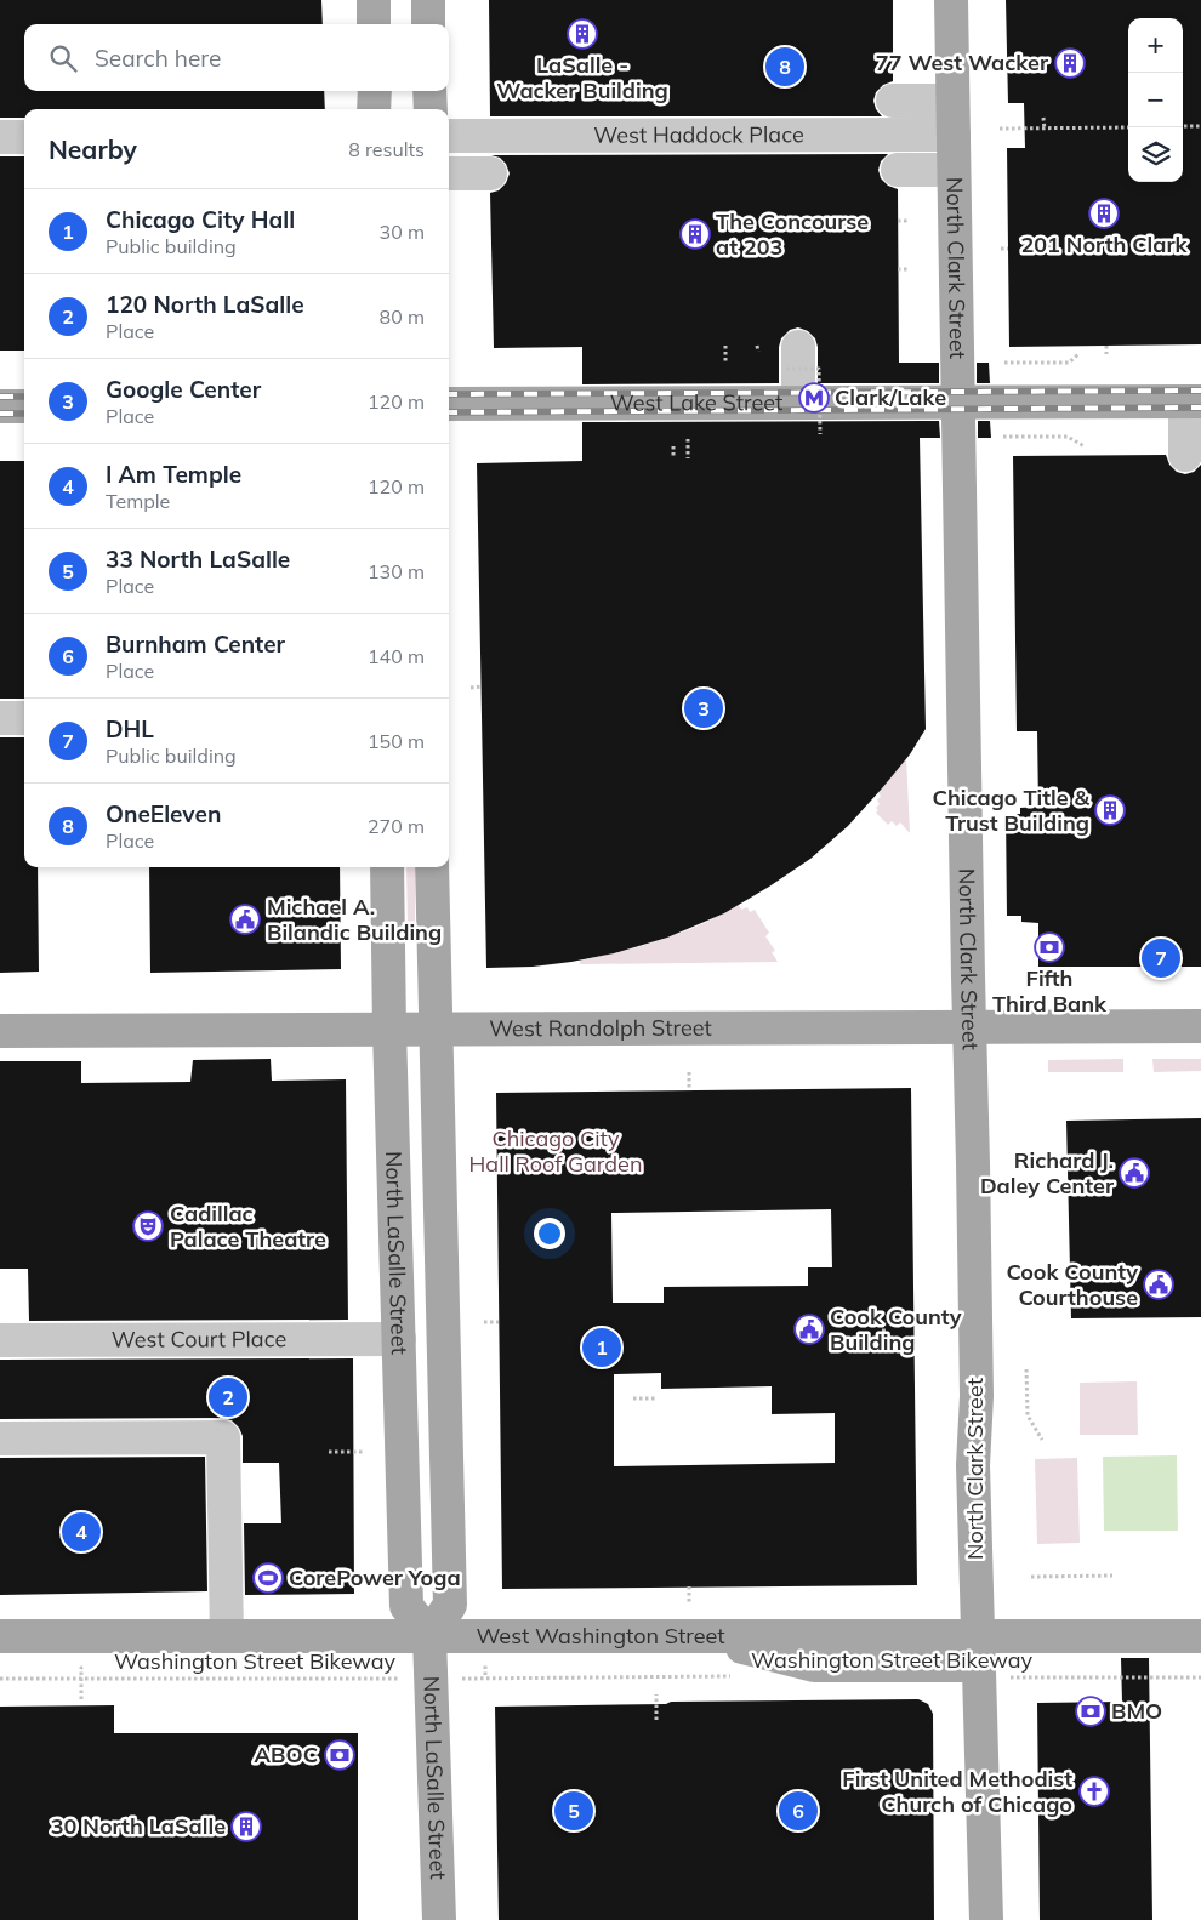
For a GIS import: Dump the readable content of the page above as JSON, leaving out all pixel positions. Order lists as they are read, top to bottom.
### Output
{
  "streets": {
    "main road": [
      "North Clark Street",
      "West Lake Street",
      "West Randolph Street",
      "North LaSalle Street",
      "West Washington Street"
    ],
    "lane": ["West Haddock Place", "West Court Place"],
    "path": ["Washington Street Bikeway"]
  },
  "crossings": [
    ["West Haddock Place", "North Clark Street"],
    ["North Clark Street", "West Lake Street"],
    ["North Clark Street", "West Randolph Street"],
    ["North Clark Street", "West Washington Street"],
    ["North Clark Street", "Washington Street Bikeway"],
    ["West Randolph Street", "North LaSalle Street"],
    ["North LaSalle Street", "West Court Place"],
    ["North LaSalle Street", "West Washington Street"],
    ["North LaSalle Street", "Washington Street Bikeway"],
    ["West Washington Street", "Washington Street Bikeway"]
  ],
  "parks": ["Chicago City Hall Roof Garden"],
  "places": {
    "building": [
      "LaSalle - Wacker Building",
      "77 West Wacker",
      "201 North Clark",
      "The Concourse at 203",
      "Chicago Title & Trust Building",
      "30 North LaSalle"
    ],
    "metro station": ["Clark/Lake"],
    "public building": [
      "Michael A. Bilandic Building",
      "Richard J. Daley Center",
      "Cook County Courthouse",
      "Cook County Building"
    ],
    "bank": ["Fifth Third Bank", "BMO", "ABOC"],
    "theatre": ["Cadillac Palace Theatre"],
    "sports": ["CorePower Yoga"],
    "church": ["First United Methodist Church of Chicago"]
  },
  "page": {
    "map_buttons": ["+", "−"],
    "search": "Search here",
    "pins": [
      "8",
      "3",
      "7",
      "1",
      "2",
      "4",
      "5",
      "6"
    ],
    "heading": ["Nearby", "8 results"],
    "list": [
      {
        "mark": "1",
        "name": "Chicago City Hall",
        "note": "Public building",
        "value": "30 m"
      },
      {
        "mark": "2",
        "name": "120 North LaSalle",
        "note": "Place",
        "value": "80 m"
      },
      {
        "mark": "3",
        "name": "Google Center",
        "note": "Place",
        "value": "120 m"
      },
      {
        "mark": "4",
        "name": "I Am Temple",
        "note": "Temple",
        "value": "120 m"
      },
      {
        "mark": "5",
        "name": "33 North LaSalle",
        "note": "Place",
        "value": "130 m"
      },
      {
        "mark": "6",
        "name": "Burnham Center",
        "note": "Place",
        "value": "140 m"
      },
      {
        "mark": "7",
        "name": "DHL",
        "note": "Public building",
        "value": "150 m"
      },
      {
        "mark": "8",
        "name": "OneEleven",
        "note": "Place",
        "value": "270 m"
      }
    ]
  }
}
